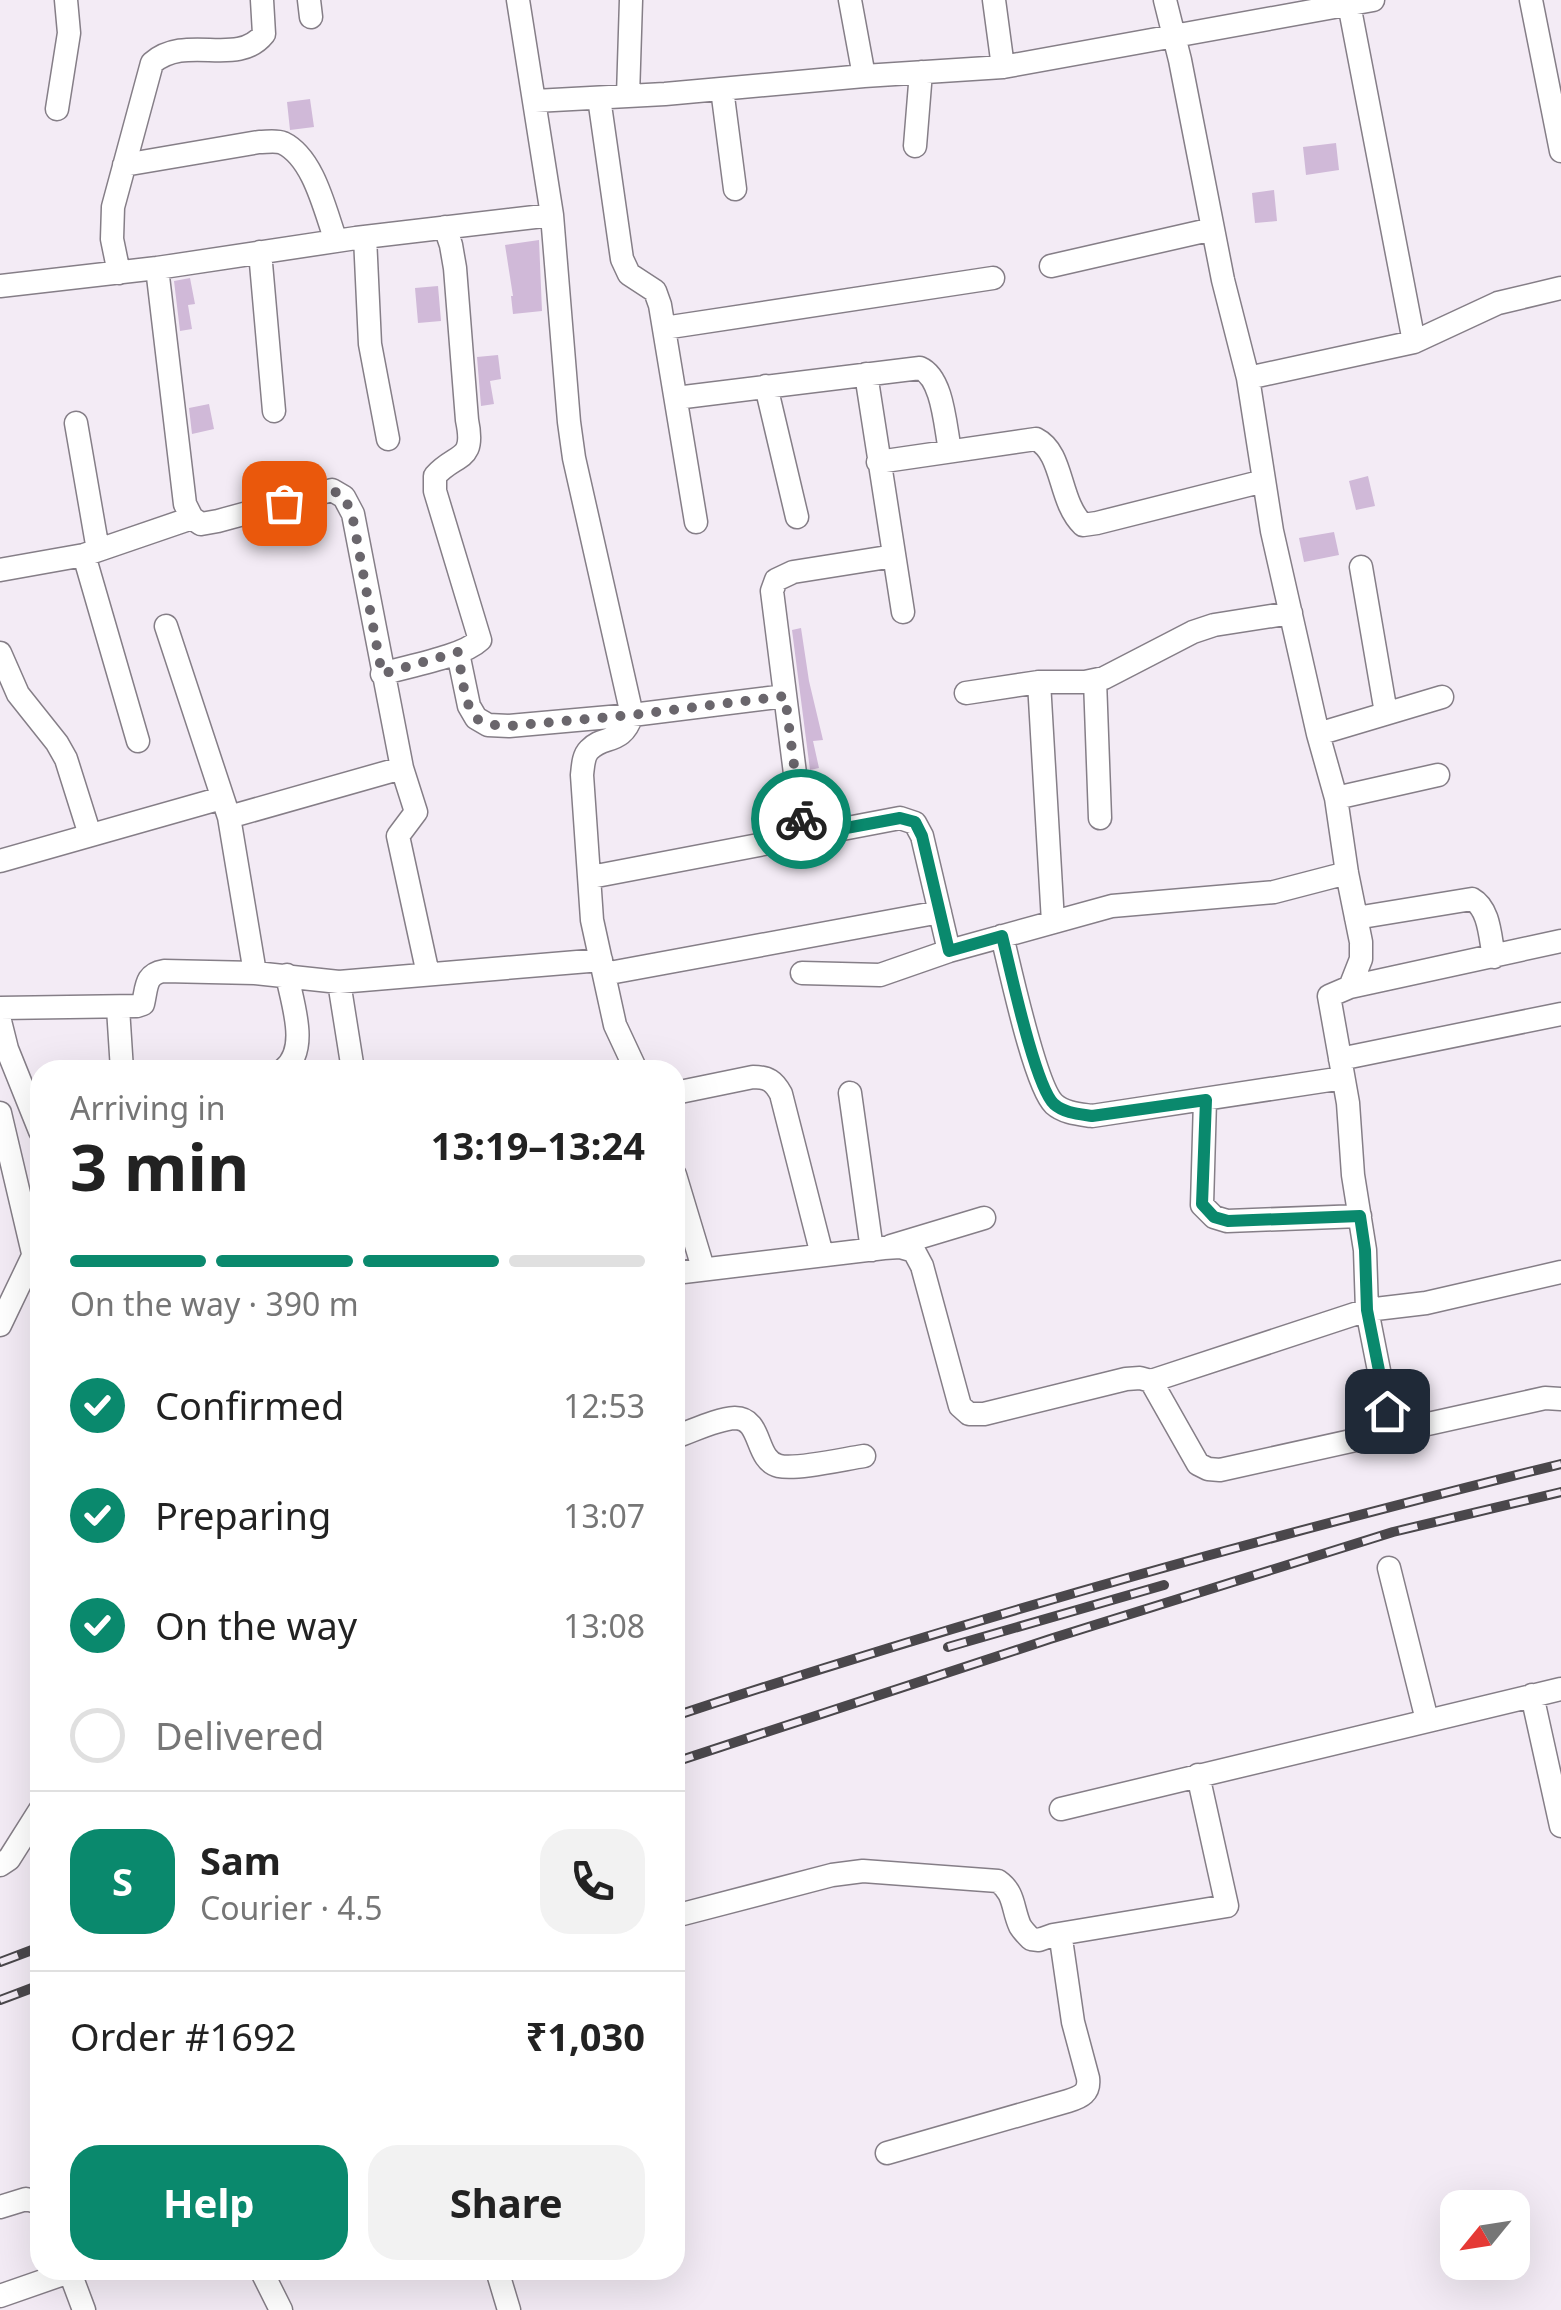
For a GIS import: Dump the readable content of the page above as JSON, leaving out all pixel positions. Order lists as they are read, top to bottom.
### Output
{
  "north": "bottom left",
  "page": {
    "heading": ["3 min", "Arriving in", "13:19–13:24"],
    "panel": [
      "Sam",
      "Courier · 4.5",
      "Order #1692",
      "₹1,030"
    ],
    "bar": "On the way · 390 m",
    "list": [
      ["Confirmed", "12:53"],
      ["Preparing", "13:07"],
      ["On the way", "13:08"],
      "Delivered"
    ],
    "round": "S",
    "buttons": ["Help", "Share"]
  }
}
